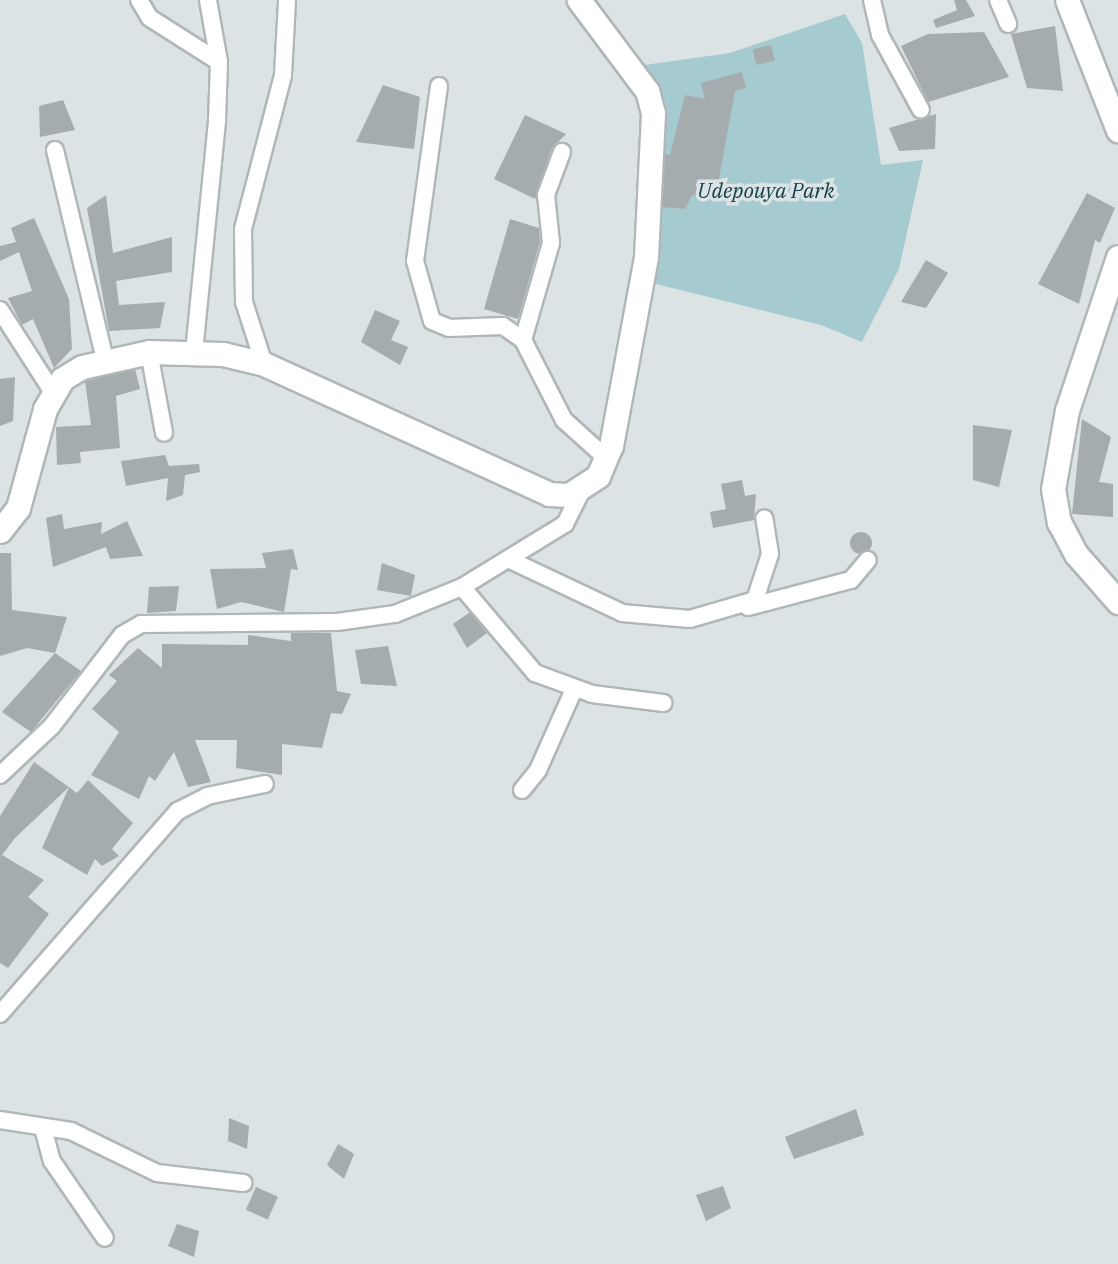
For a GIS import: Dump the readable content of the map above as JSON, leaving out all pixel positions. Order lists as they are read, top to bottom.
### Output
{
  "parks": ["Udepouya Park"]
}
